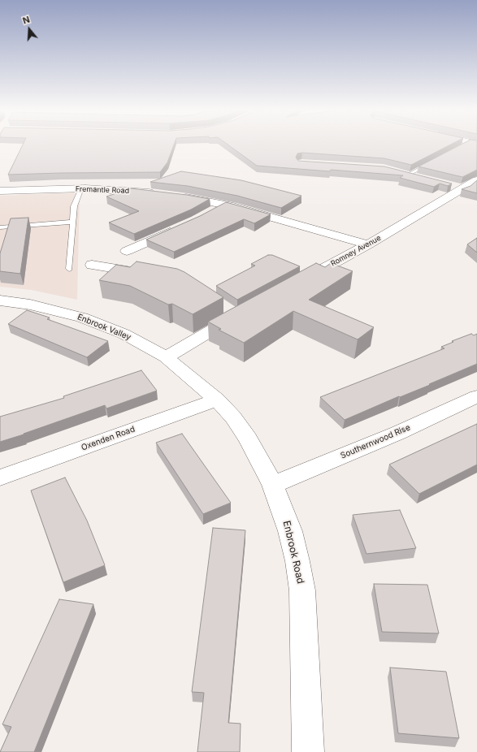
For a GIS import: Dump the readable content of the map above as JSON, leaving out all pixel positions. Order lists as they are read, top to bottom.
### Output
{
  "streets": {
    "street": [
      "Fremantle Road",
      "Romney Avenue",
      "Enbrook Valley",
      "Oxenden Road",
      "Southernwood Rise",
      "Enbrook Road"
    ]
  },
  "crossings": [
    ["Enbrook Valley", "Enbrook Road"],
    ["Oxenden Road", "Enbrook Road"],
    ["Southernwood Rise", "Enbrook Road"]
  ],
  "north": "top"
}
